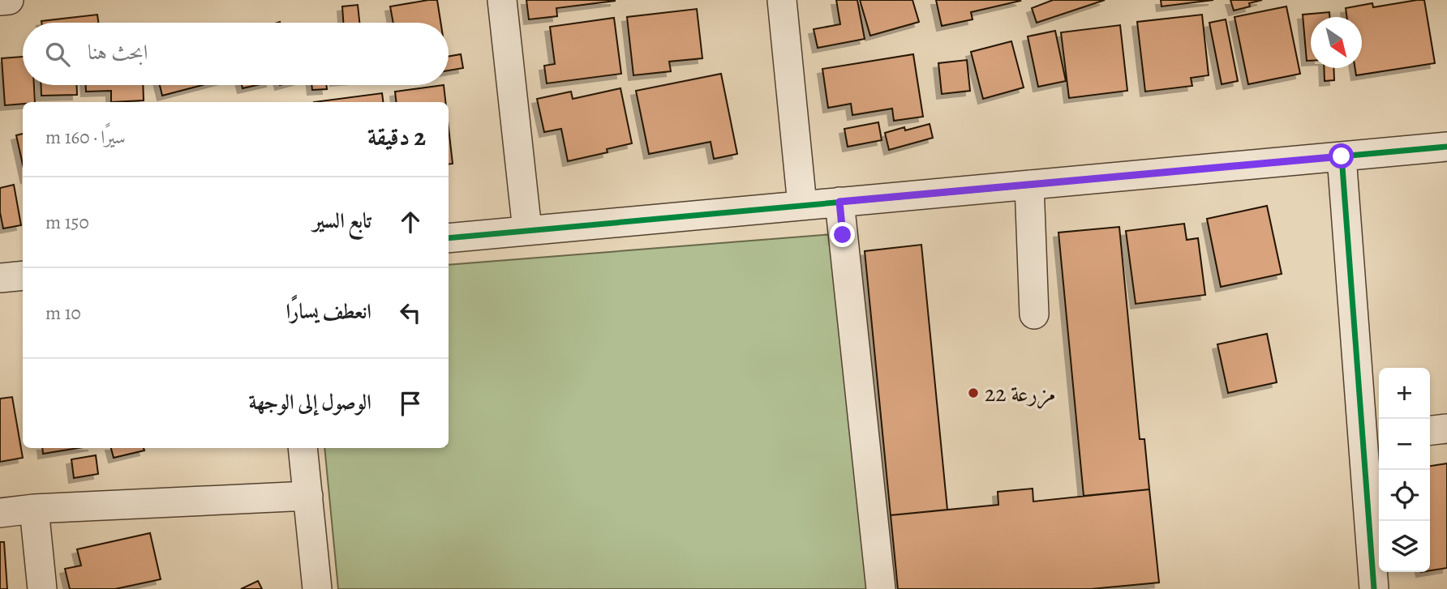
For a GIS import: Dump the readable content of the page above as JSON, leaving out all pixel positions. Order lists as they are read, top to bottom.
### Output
{
  "places": ["مزرعة 22"],
  "north": "bottom right",
  "page": {
    "search": "ابحث هنا",
    "heading": ["2 دقيقة", "سيرًا · 160 m"],
    "list": [
      ["تابع السير", "150 m"],
      ["انعطف يسارًا", "10 m"],
      "الوصول إلى الوجهة"
    ],
    "map_buttons": ["+", "−"]
  }
}
